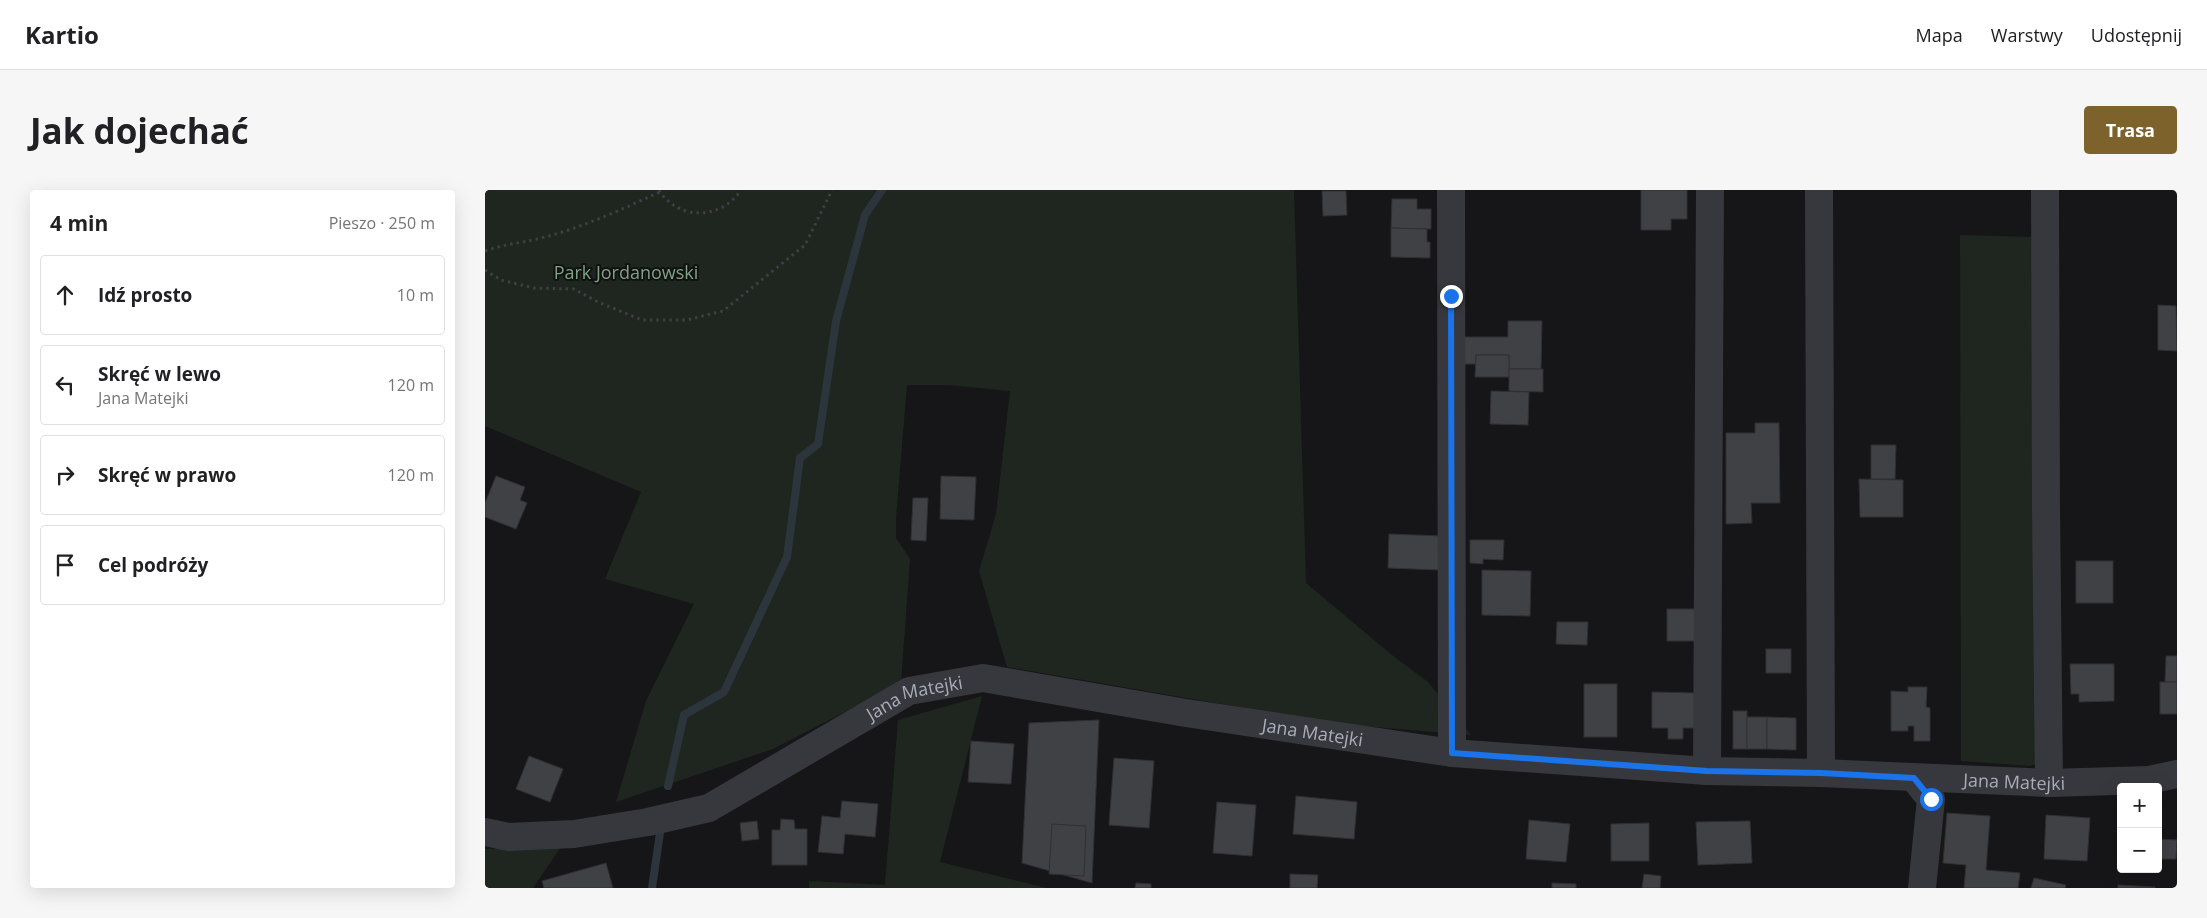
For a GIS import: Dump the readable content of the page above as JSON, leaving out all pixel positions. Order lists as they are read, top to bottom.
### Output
{
  "streets": {
    "street": ["Jana Matejki"]
  },
  "parks": ["Park Jordanowski"],
  "page": {
    "header": "Kartio",
    "nav": ["Mapa", "Warstwy", "Udostępnij"],
    "buttons": "Trasa",
    "title": "Jak dojechać",
    "heading": ["4 min", "Pieszo · 250 m"],
    "list": [
      ["Idź prosto", "10 m"],
      ["Skręć w lewo", "Jana Matejki", "120 m"],
      ["Skręć w prawo", "120 m"],
      "Cel podróży"
    ],
    "map_buttons": ["+", "−"]
  }
}
